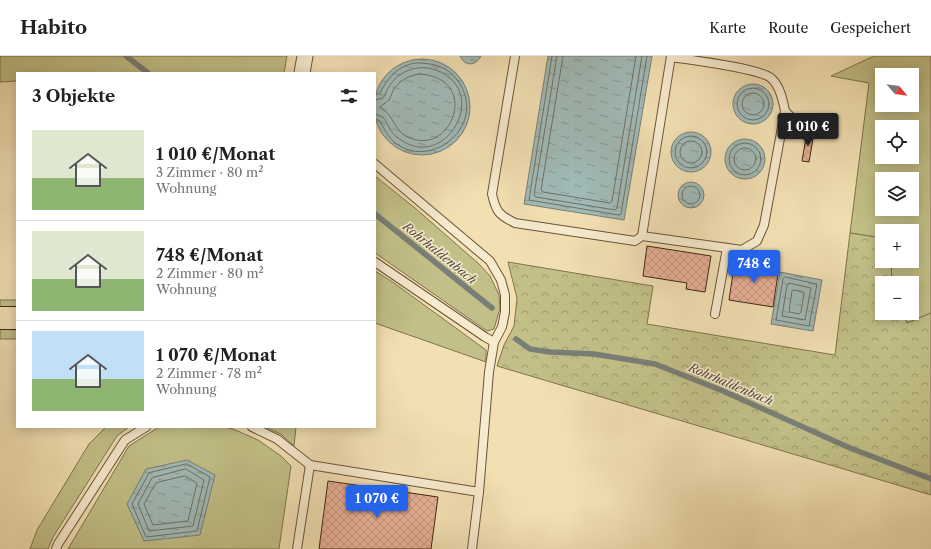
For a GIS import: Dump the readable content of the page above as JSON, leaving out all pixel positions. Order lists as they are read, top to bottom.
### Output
{
  "water": ["Rohrhaldenbach"],
  "north": "bottom right",
  "page": {
    "header": "Habito",
    "nav": ["Karte", "Route", "Gespeichert"],
    "map_buttons": ["+", "−"],
    "heading": "3 Objekte",
    "price": ["1 010 €", "748 €", "1 070 €"],
    "list": [
      {
        "name": "1 010 €/Monat",
        "note": "3 Zimmer · 80 m² · Wohnung"
      },
      {
        "name": "748 €/Monat",
        "note": "2 Zimmer · 80 m² · Wohnung"
      },
      {
        "name": "1 070 €/Monat",
        "note": "2 Zimmer · 78 m² · Wohnung"
      }
    ]
  }
}
